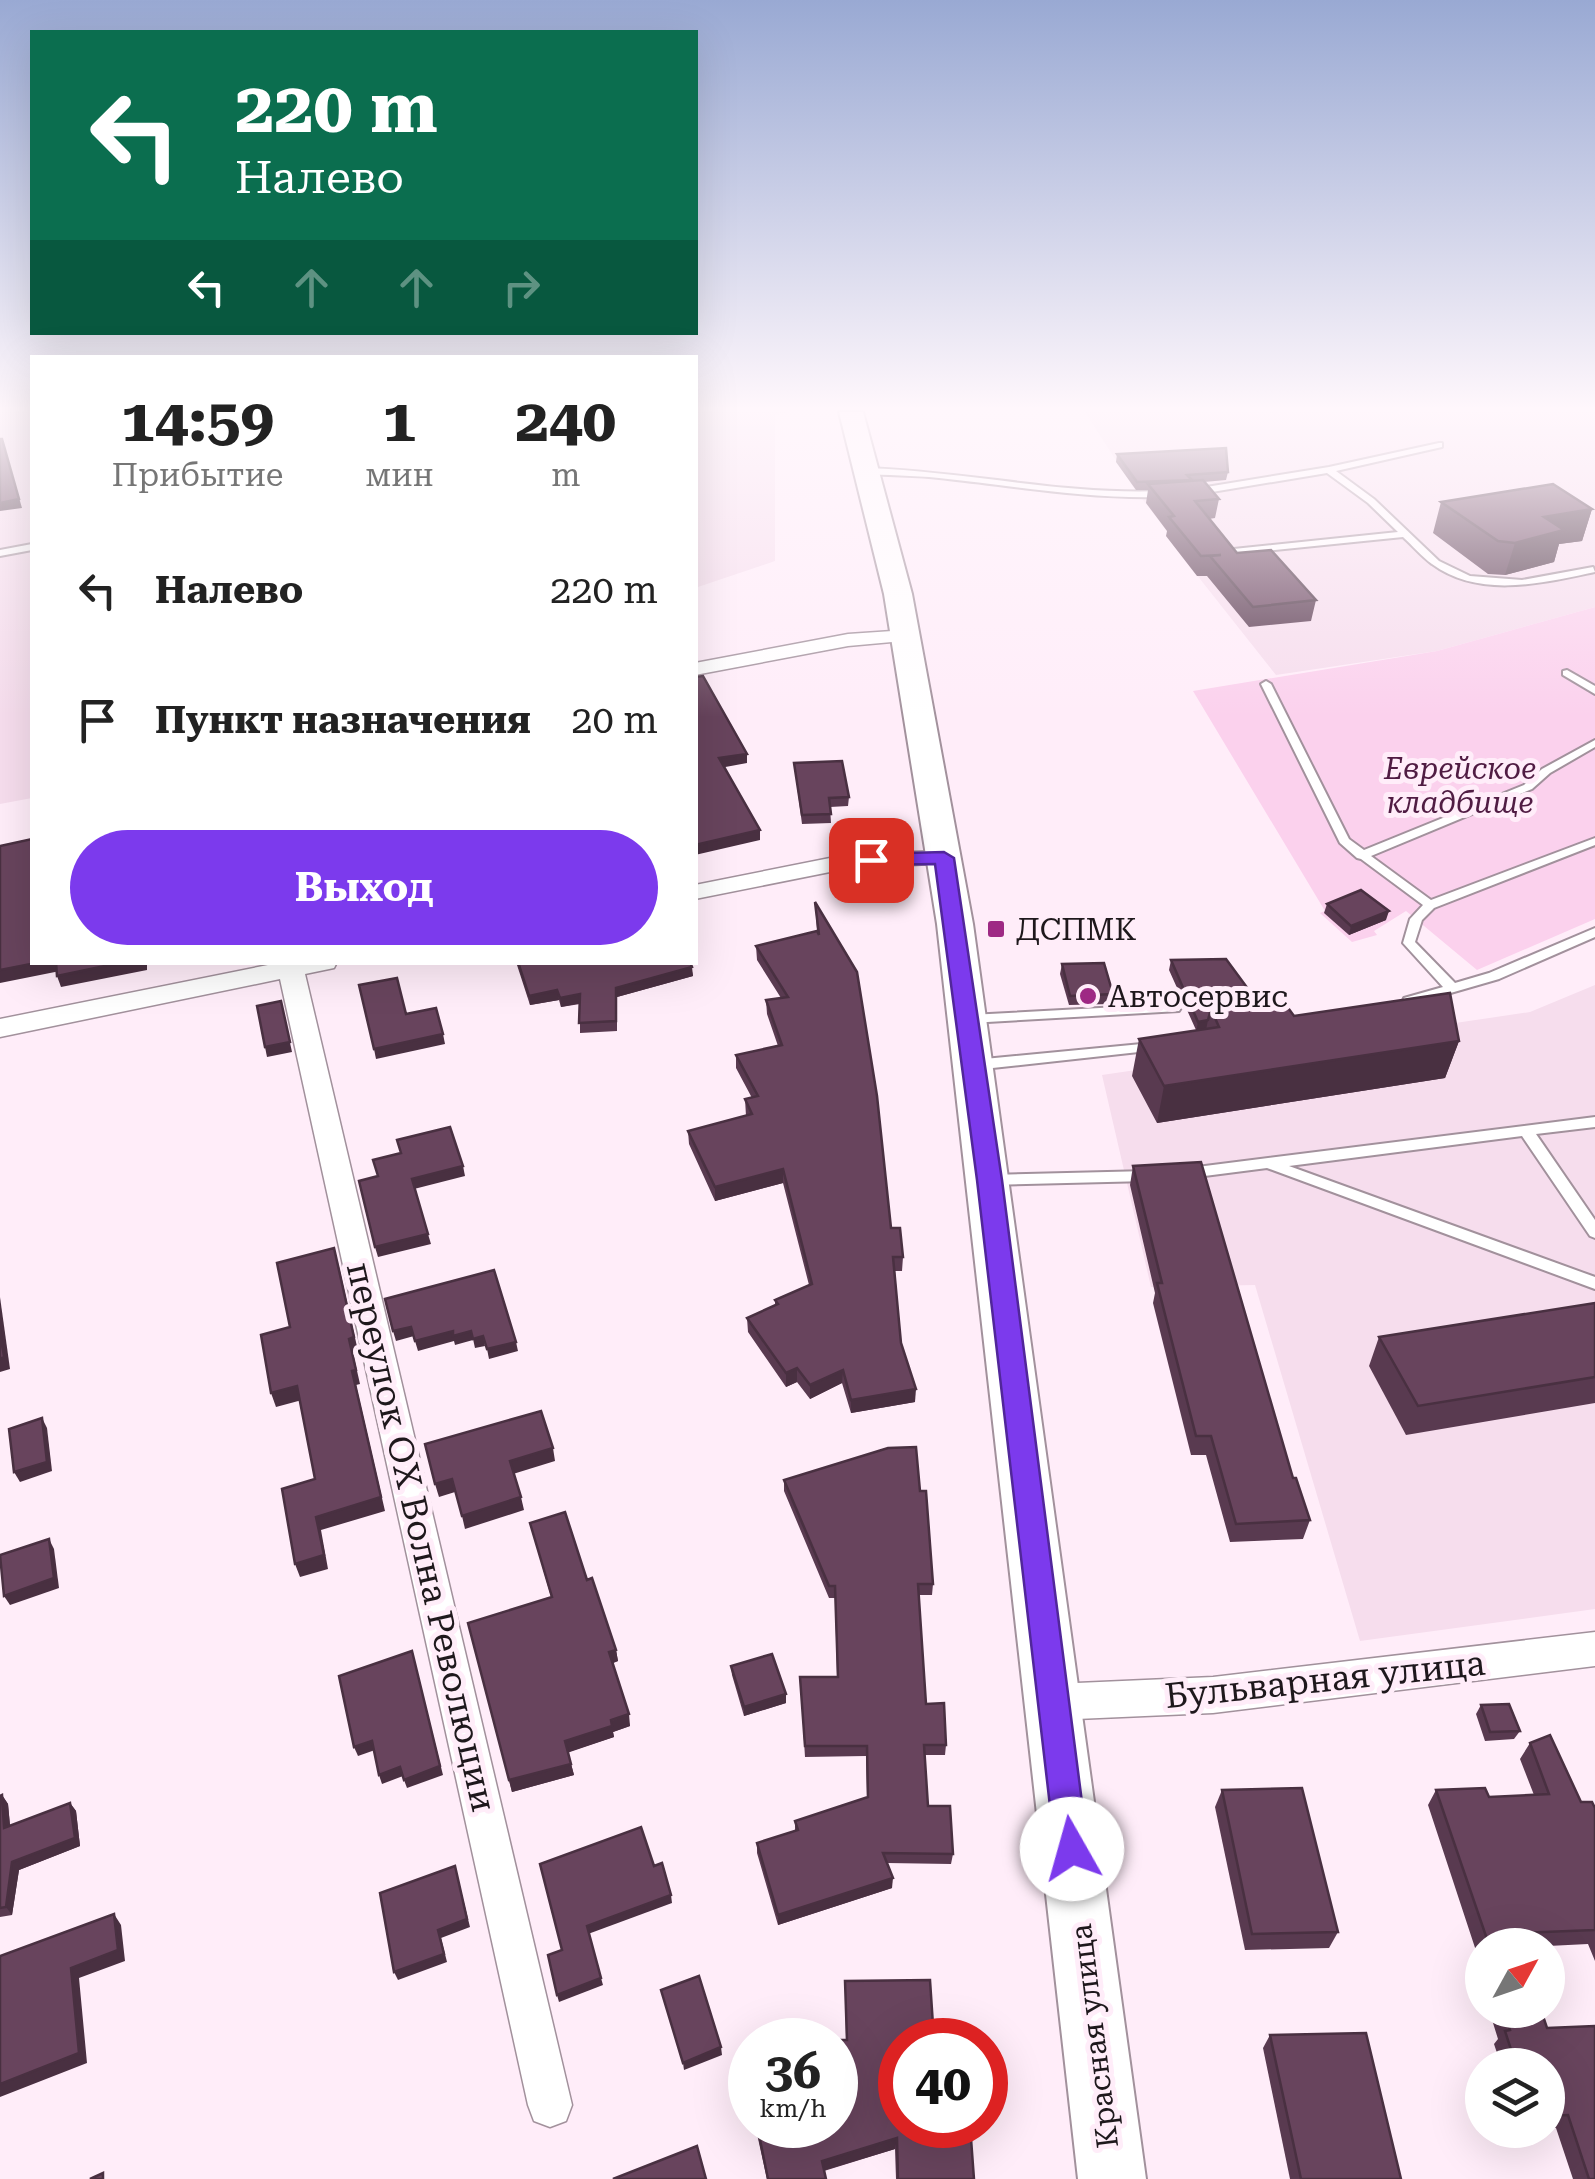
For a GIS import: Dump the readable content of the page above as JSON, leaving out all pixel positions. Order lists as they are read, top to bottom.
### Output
{
  "streets": {
    "street": ["переулок ОХ Волна Революции", "Бульварная улица", "Красная улица"]
  },
  "crossings": [
    ["Бульварная улица", "Красная улица"]
  ],
  "parks": ["Еврейское кладбище"],
  "places": {
    "transit": ["ДСПМК"],
    "other": ["Автосервис"]
  },
  "north": "top right",
  "page": {
    "turn": ["220 m", "Налево"],
    "eta": [
      "14:59",
      "Прибытие",
      "1",
      "мин",
      "240",
      "m"
    ],
    "list": [
      {
        "name": "Налево",
        "value": "220 m"
      },
      {
        "name": "Пункт назначения",
        "value": "20 m"
      }
    ],
    "buttons": "Выход",
    "speed": "36 km/h",
    "limit": "40"
  }
}
